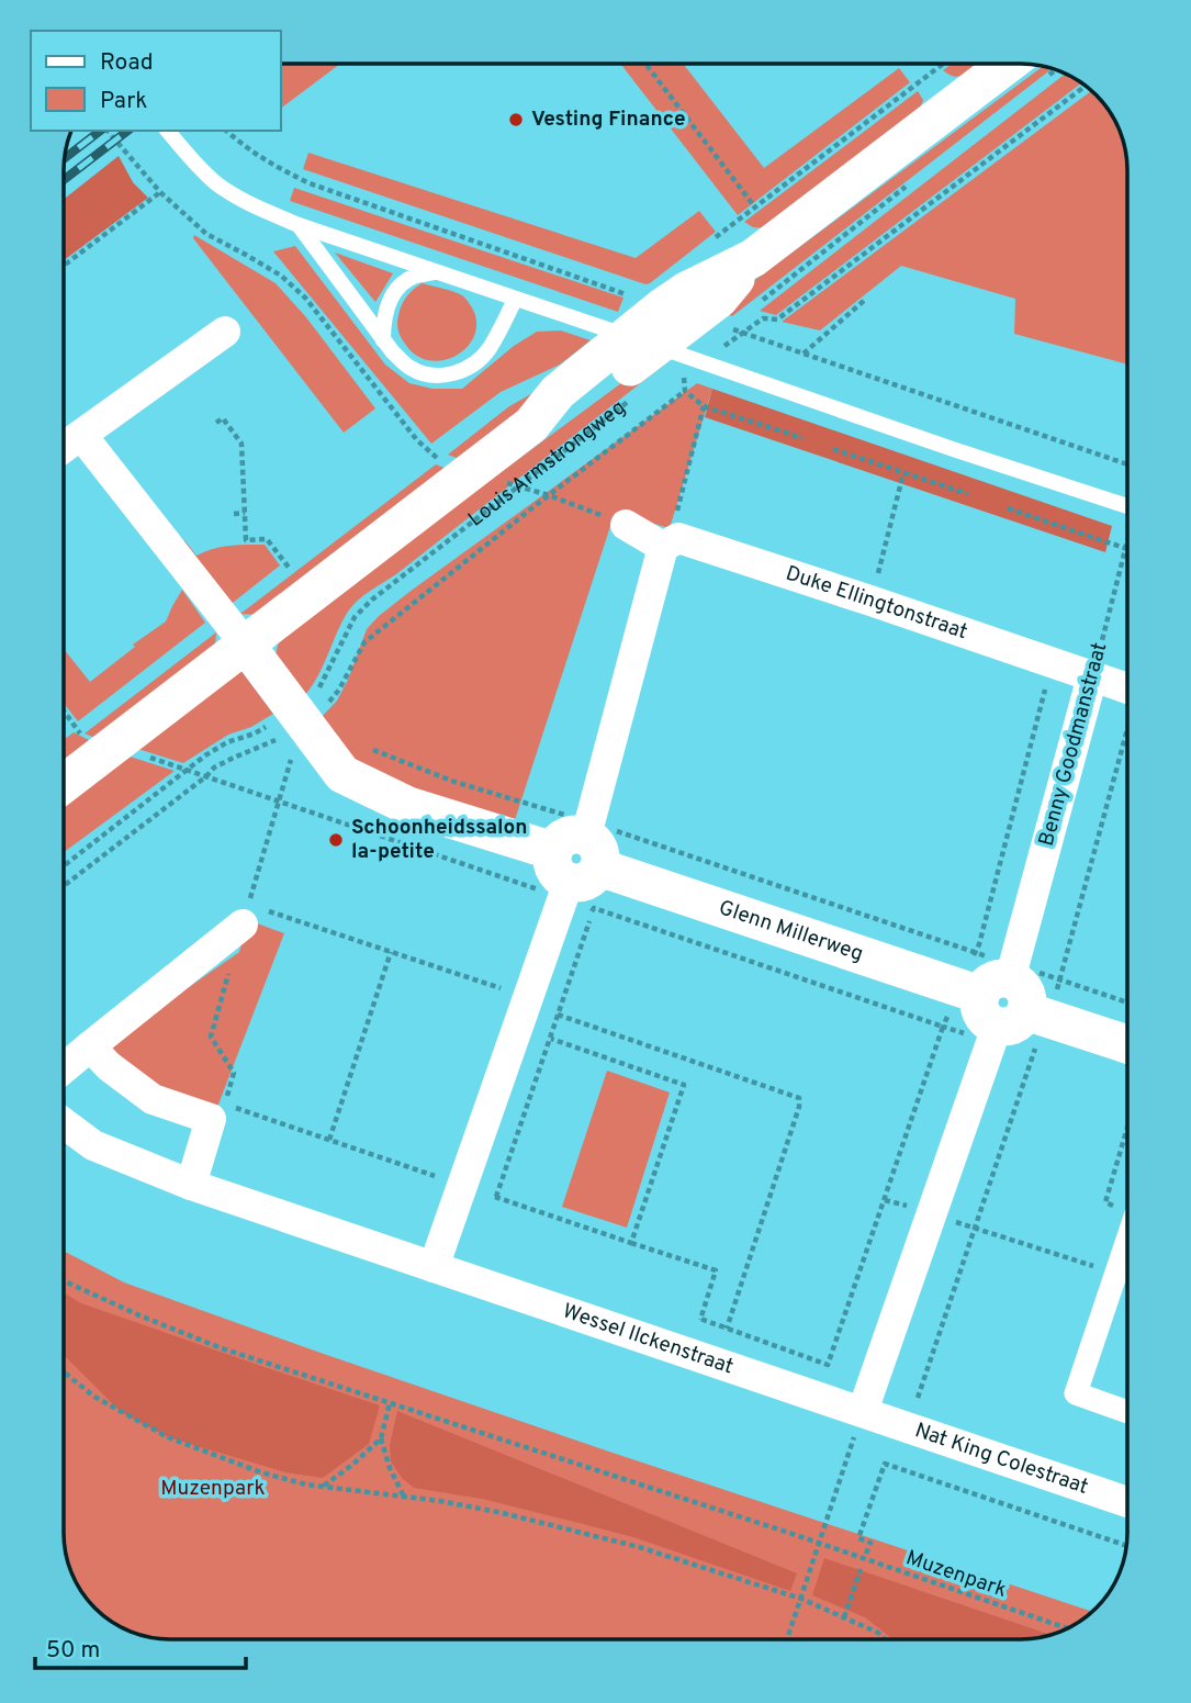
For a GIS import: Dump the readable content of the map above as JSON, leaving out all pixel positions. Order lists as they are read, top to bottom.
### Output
{
  "streets": {
    "street": [
      "Louis Armstrongweg",
      "Duke Ellingtonstraat",
      "Benny Goodmanstraat",
      "Glenn Millerweg",
      "Wessel Ilckenstraat",
      "Nat King Colestraat"
    ],
    "path": ["Muzenpark"]
  },
  "crossings": [
    ["Louis Armstrongweg", "Glenn Millerweg"],
    ["Duke Ellingtonstraat", "Benny Goodmanstraat"],
    ["Benny Goodmanstraat", "Glenn Millerweg"],
    ["Benny Goodmanstraat", "Wessel Ilckenstraat"],
    ["Benny Goodmanstraat", "Nat King Colestraat"],
    ["Wessel Ilckenstraat", "Nat King Colestraat"]
  ],
  "parks": ["Muzenpark"],
  "places": ["Vesting Finance", "Schoonheidssalon la-petite"],
  "legend": ["Road", "Park"],
  "scale_bar": "50 m"
}
